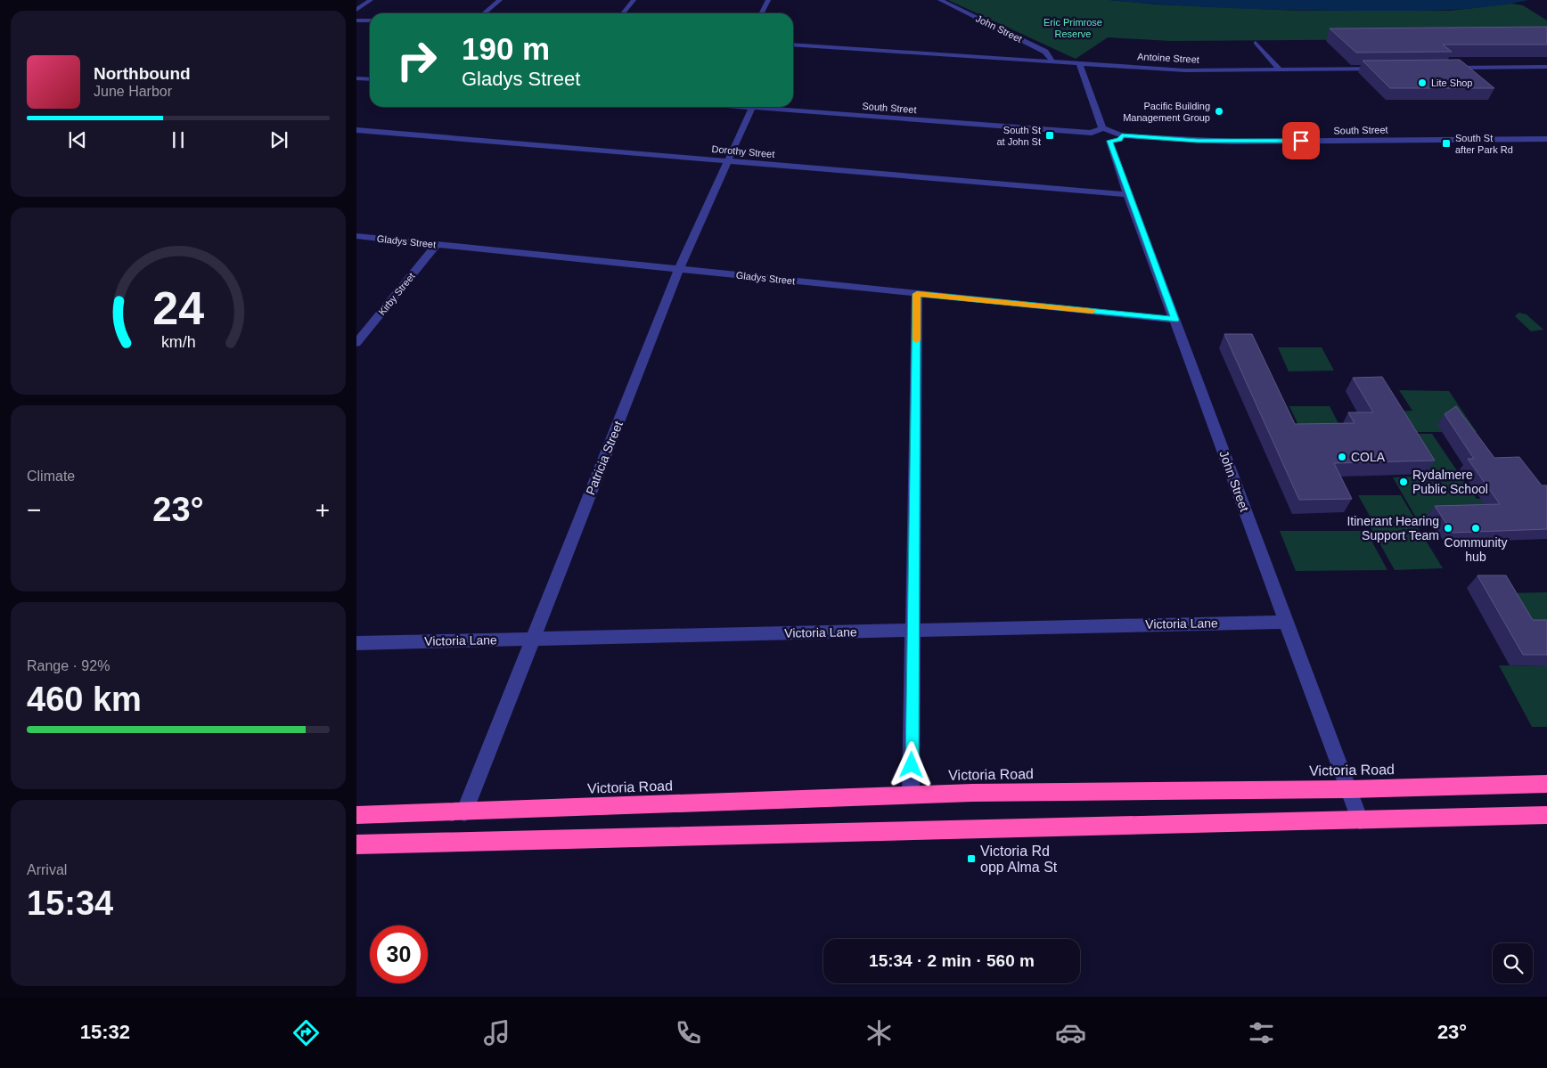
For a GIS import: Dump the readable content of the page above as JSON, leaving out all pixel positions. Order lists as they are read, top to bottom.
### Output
{
  "streets": {
    "highway": ["Victoria Road"],
    "street": [
      "John Street",
      "Antoine Street",
      "South Street",
      "Dorothy Street",
      "Gladys Street",
      "Kirby Street",
      "Patricia Street",
      "Victoria Lane"
    ]
  },
  "crossings": [
    ["John Street", "Antoine Street"],
    ["John Street", "Dorothy Street"],
    ["John Street", "Gladys Street"],
    ["John Street", "Victoria Lane"],
    ["John Street", "Victoria Road"],
    ["South Street", "Patricia Street"],
    ["Dorothy Street", "Patricia Street"],
    ["Gladys Street", "Kirby Street"],
    ["Gladys Street", "Patricia Street"],
    ["Patricia Street", "Victoria Lane"],
    ["Patricia Street", "Victoria Road"]
  ],
  "parks": ["Eric Primrose Reserve"],
  "places": {
    "other": [
      "Lite Shop",
      "Pacific Building Management Group",
      "COLA",
      "Rydalmere Public School",
      "Itinerant Hearing Support Team",
      "Community hub"
    ],
    "transit": ["South St at John St", "South St after Park Rd", "Victoria Rd opp Alma St"]
  },
  "page": {
    "turn": ["190 m", "Gladys Street"],
    "song": ["Northbound", "June Harbor"],
    "tile": [
      "Climate",
      ["Range · 92%", "460 km"],
      ["Arrival", "15:34"]
    ],
    "heat": ["−", "23°", "+"],
    "limit": "30",
    "trip": "15:34 · 2 min · 560 m",
    "tabs": ["15:32", "23°"],
    "gauge": ["24", "km/h"]
  }
}
